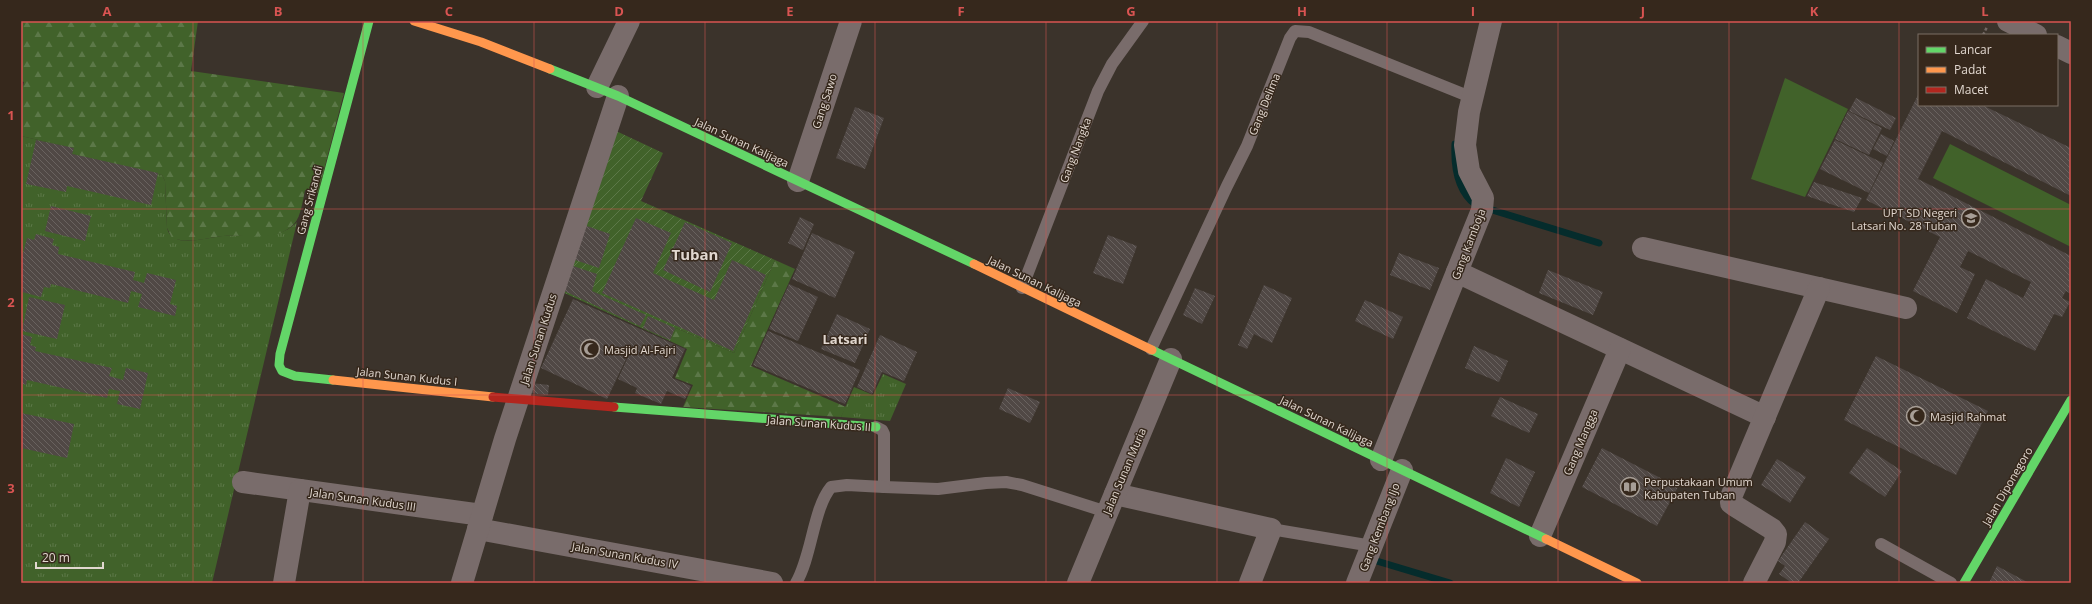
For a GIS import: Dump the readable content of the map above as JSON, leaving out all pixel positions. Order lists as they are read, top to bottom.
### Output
{
  "streets": {
    "main road": [
      "Jalan Sunan Kalijaga",
      "Gang Srikandi",
      "Jalan Sunan Kudus I",
      "Jalan Sunan Kudus II",
      "Jalan Diponegoro"
    ],
    "street": [
      "Gang Sawo",
      "Gang Kamboja",
      "Jalan Sunan Kudus",
      "Gang Mangga",
      "Jalan Sunan Muria",
      "Jalan Sunan Kudus III",
      "Gang Kembang Ijo",
      "Jalan Sunan Kudus IV"
    ],
    "lane": ["Gang Delima", "Gang Nangka"]
  },
  "crossings": [
    ["Gang Sawo", "Jalan Sunan Kalijaga"],
    ["Gang Delima", "Jalan Sunan Kalijaga"],
    ["Gang Delima", "Gang Kamboja"],
    ["Jalan Sunan Kalijaga", "Gang Nangka"],
    ["Jalan Sunan Kalijaga", "Gang Kamboja"],
    ["Jalan Sunan Kalijaga", "Jalan Sunan Kudus"],
    ["Jalan Sunan Kalijaga", "Gang Mangga"],
    ["Jalan Sunan Kalijaga", "Jalan Sunan Muria"],
    ["Jalan Sunan Kalijaga", "Gang Kembang Ijo"],
    ["Gang Srikandi", "Jalan Sunan Kudus I"],
    ["Jalan Sunan Kudus", "Jalan Sunan Kudus I"],
    ["Jalan Sunan Kudus", "Jalan Sunan Kudus II"],
    ["Jalan Sunan Kudus", "Jalan Sunan Kudus III"],
    ["Jalan Sunan Kudus", "Jalan Sunan Kudus IV"],
    ["Jalan Sunan Kudus I", "Jalan Sunan Kudus II"],
    ["Jalan Sunan Kudus III", "Jalan Sunan Kudus IV"]
  ],
  "districts": ["Tuban", "Latsari"],
  "places": {
    "school or university": ["UPT SD Negeri Latsari No. 28 Tuban"],
    "mosque": ["Masjid Al-Fajri", "Masjid Rahmat"],
    "library": ["Perpustakaan Umum Kabupaten Tuban"]
  },
  "legend": ["Lancar", "Padat", "Macet"],
  "scale_bar": "20 m",
  "grid": {
    "columns": [
      "A",
      "B",
      "C",
      "D",
      "E",
      "F",
      "G",
      "H",
      "I",
      "J",
      "K",
      "L"
    ],
    "rows": ["1", "2", "3"]
  }
}
